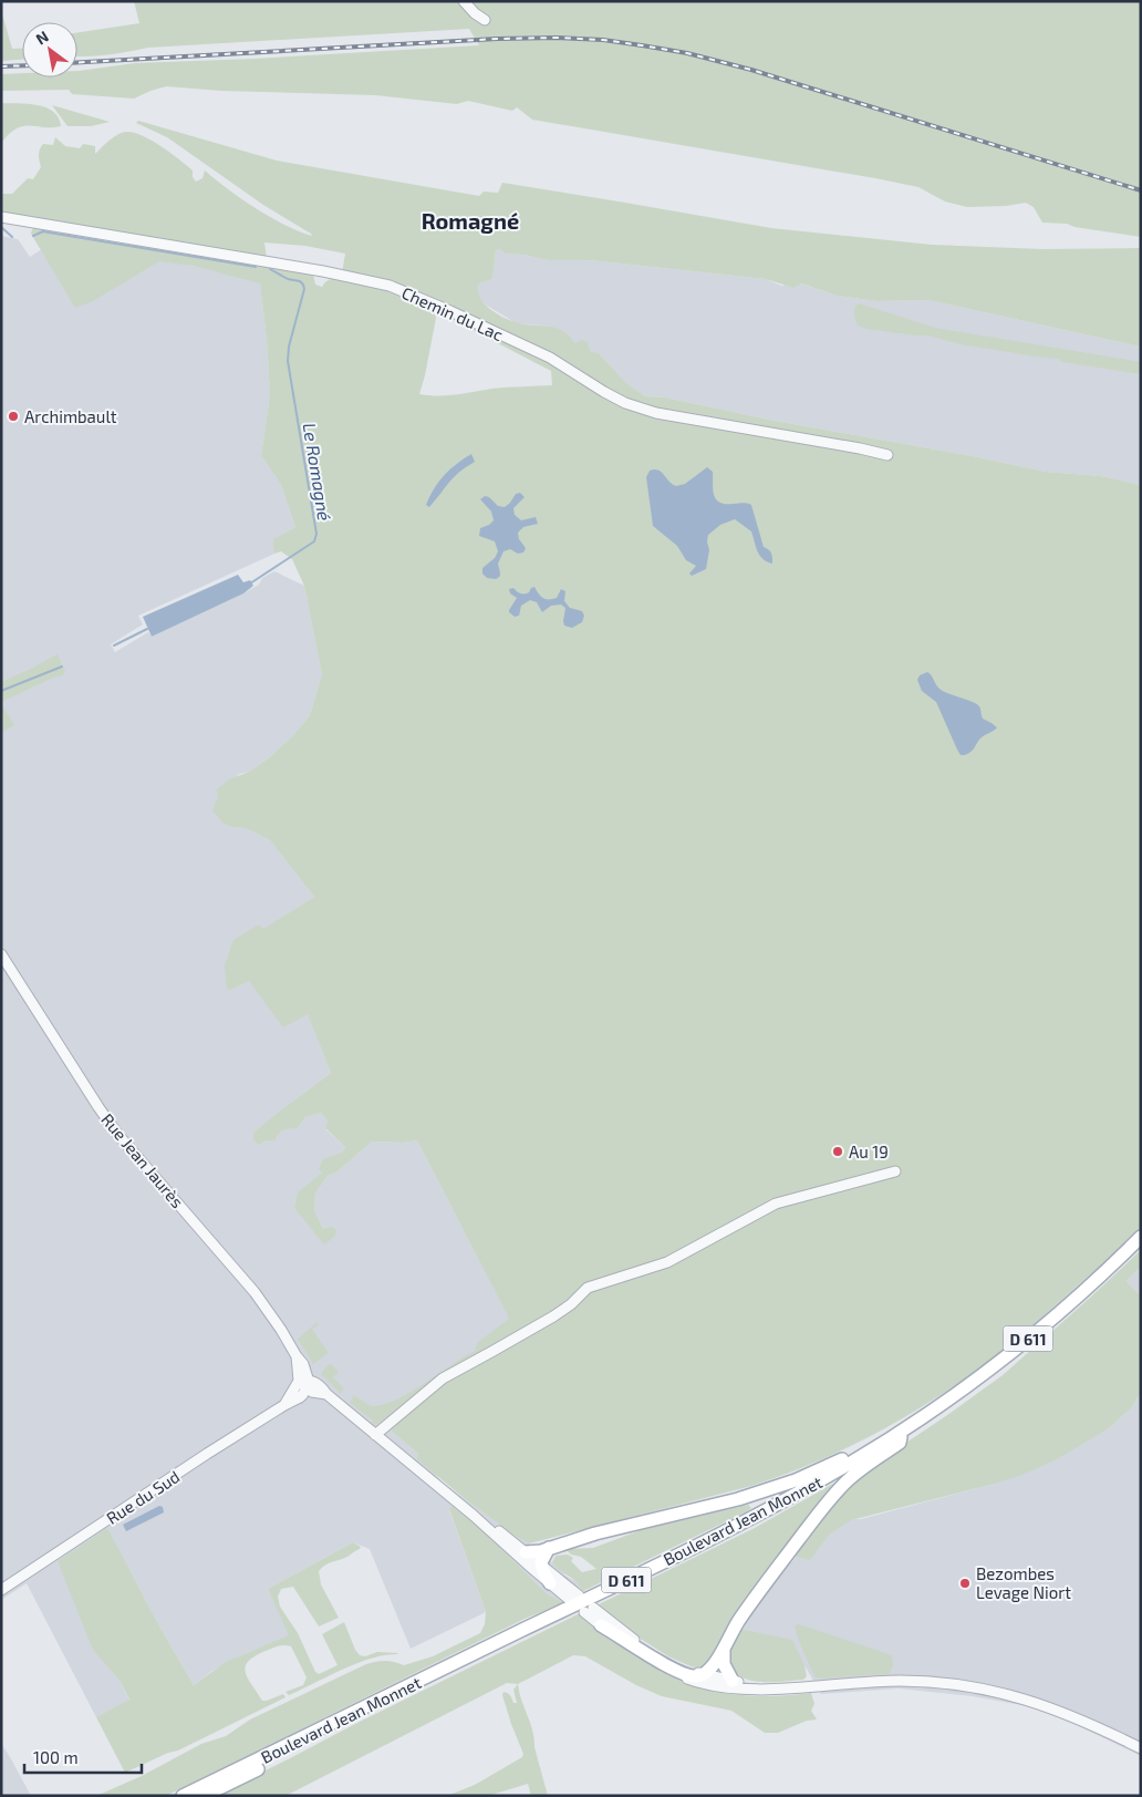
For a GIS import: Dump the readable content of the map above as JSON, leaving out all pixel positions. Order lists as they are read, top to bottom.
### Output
{
  "streets": {
    "main road": ["D 611", "Boulevard Jean Monnet"],
    "street": ["Chemin du Lac", "Rue Jean Jaurès", "Rue du Sud"]
  },
  "crossings": [
    ["Rue Jean Jaurès", "Rue du Sud"]
  ],
  "districts": ["Romagné"],
  "water": ["Le Romagné"],
  "places": ["Archimbault", "Au 19", "Bezombes Levage Niort"],
  "scale_bar": "100 m",
  "north": "top left"
}
